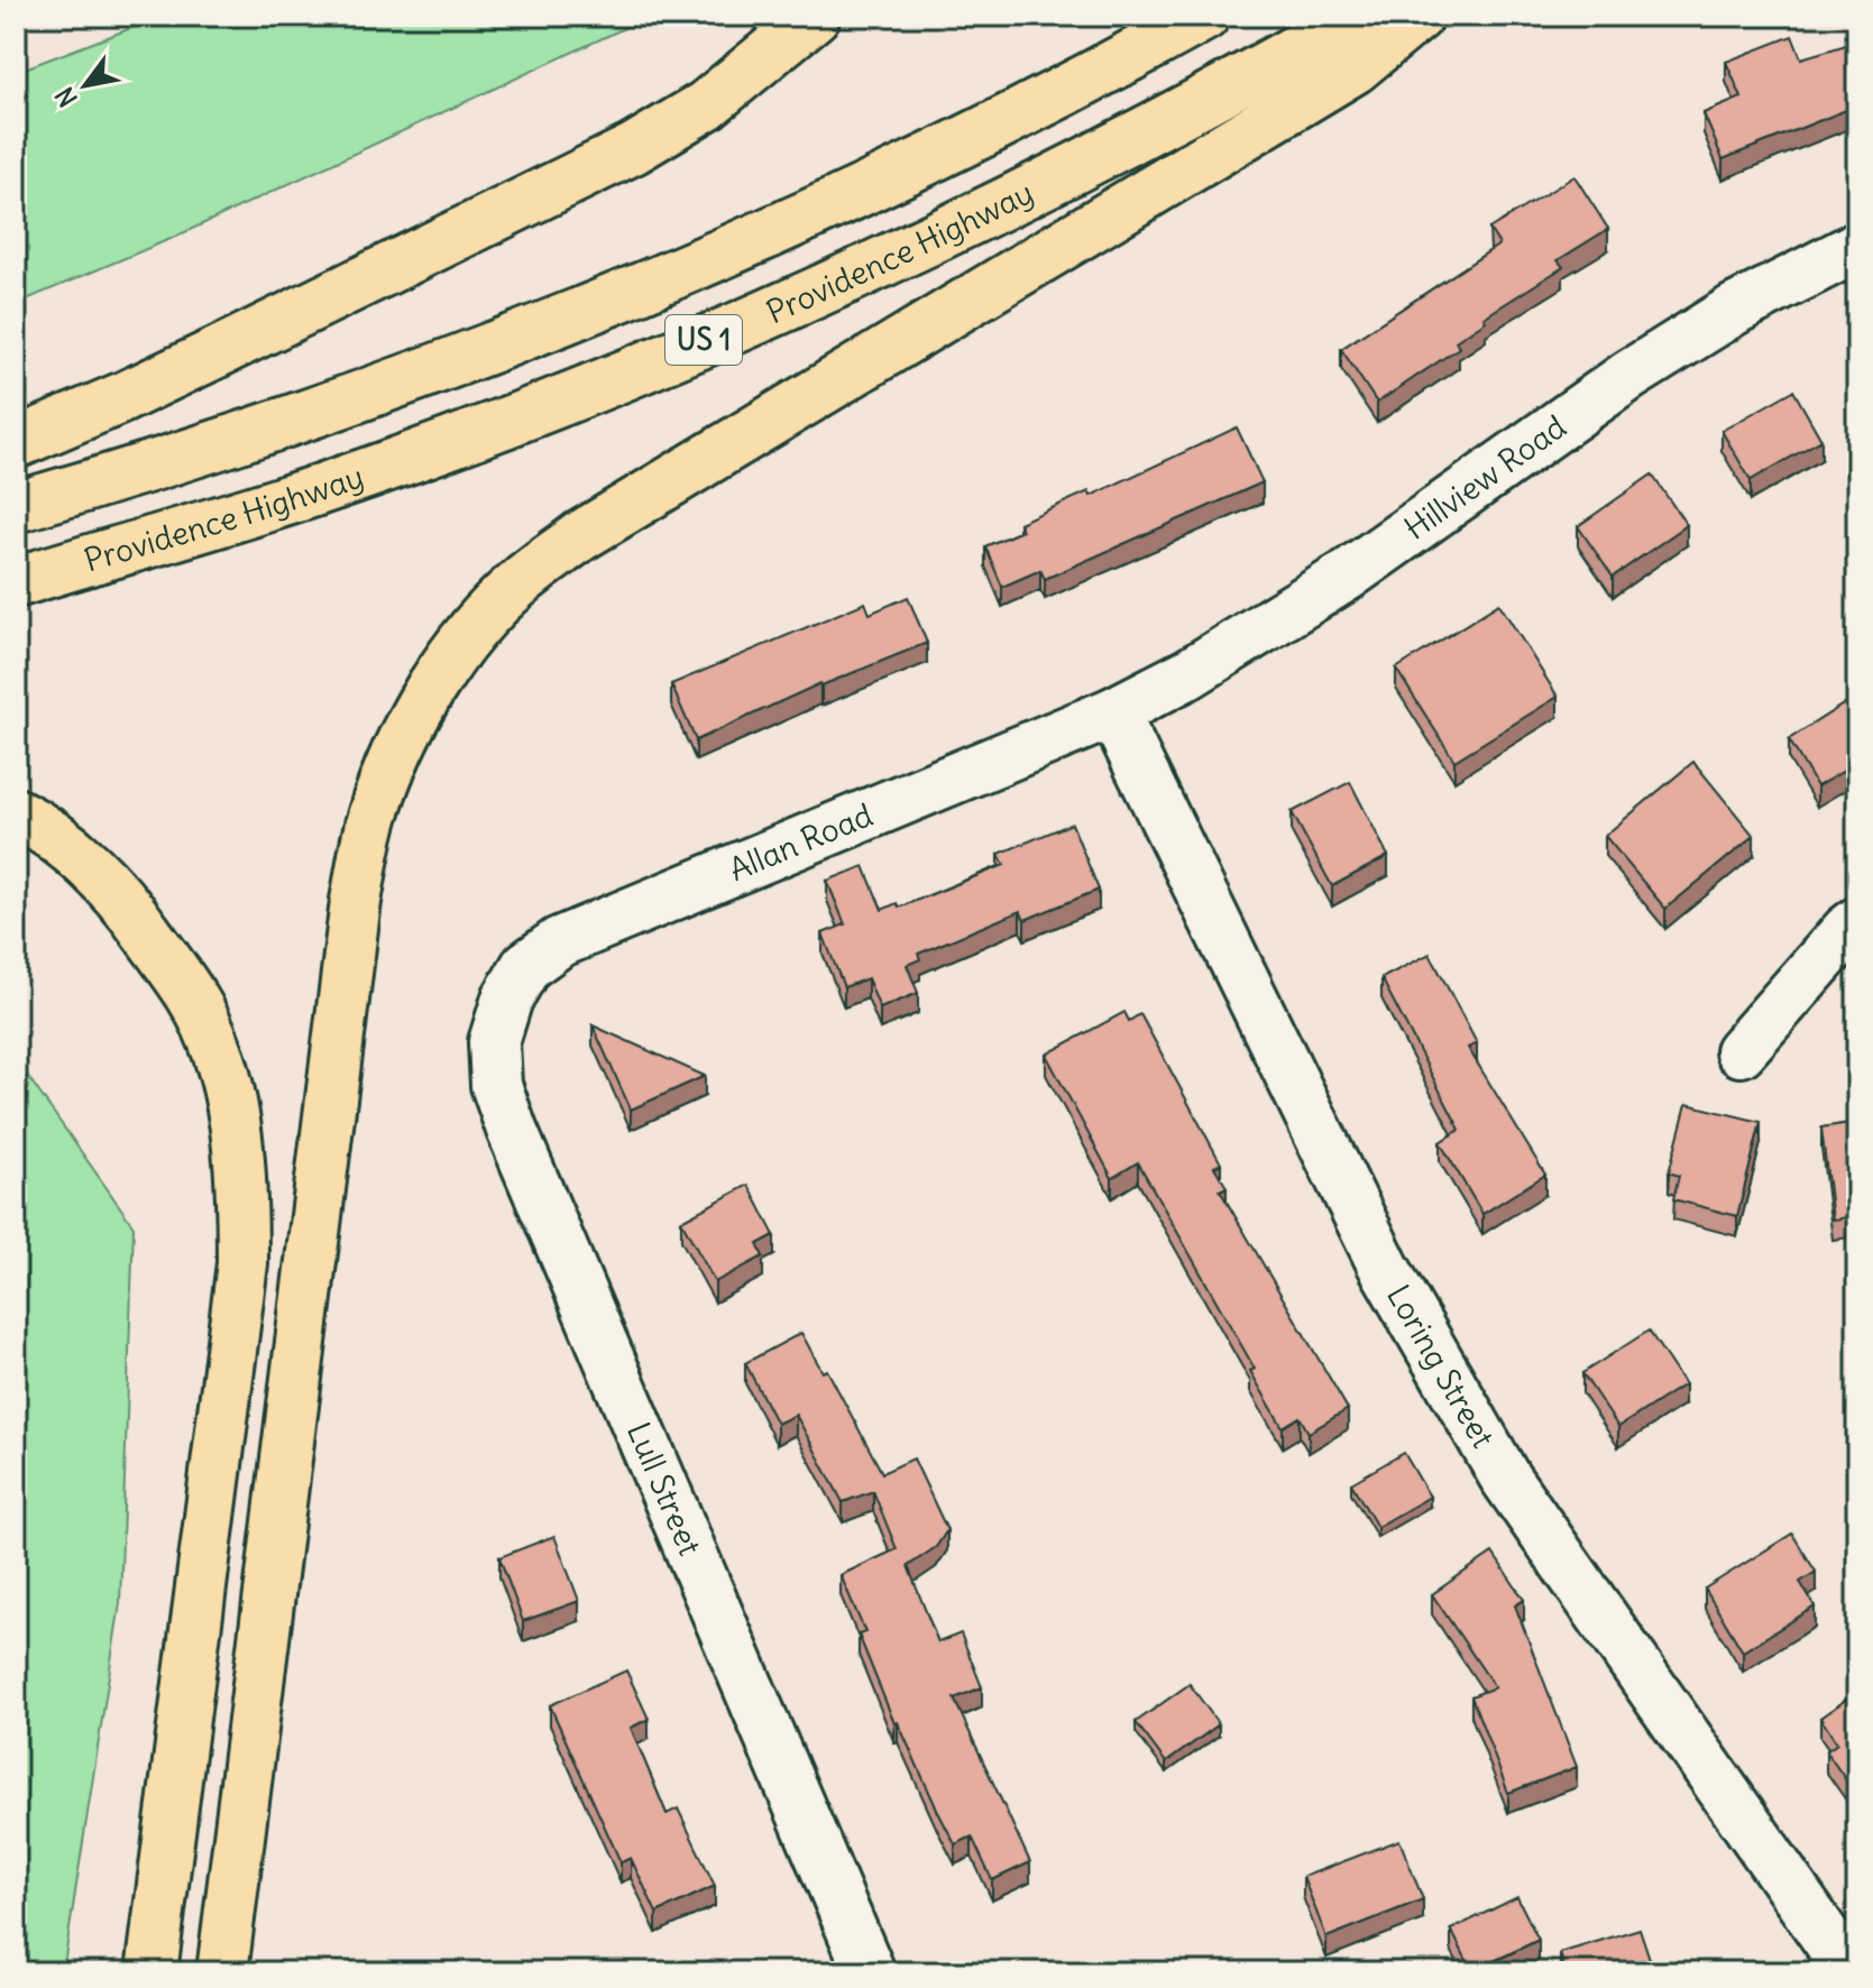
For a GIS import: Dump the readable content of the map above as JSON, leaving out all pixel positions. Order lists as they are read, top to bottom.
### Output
{
  "streets": {
    "main road": ["Providence Highway", "US 1"],
    "street": [
      "Hillview Road",
      "Allan Road",
      "Loring Street",
      "Lull Street"
    ]
  },
  "crossings": [
    ["Hillview Road", "Allan Road"],
    ["Hillview Road", "Loring Street"],
    ["Allan Road", "Loring Street"],
    ["Allan Road", "Lull Street"]
  ],
  "north": "bottom left"
}
